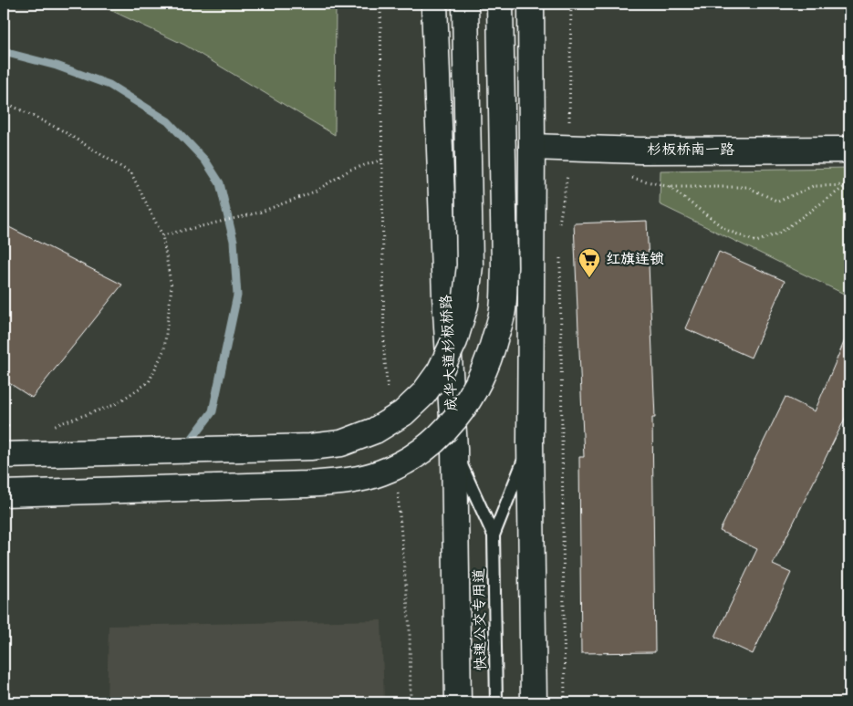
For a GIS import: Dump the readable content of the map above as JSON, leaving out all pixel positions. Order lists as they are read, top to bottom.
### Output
{
  "streets": {
    "main road": ["杉板桥南一路", "成华大道杉板桥路"],
    "lane": ["快速公交专用道"]
  },
  "places": {
    "supermarket": ["红旗连锁"]
  }
}
